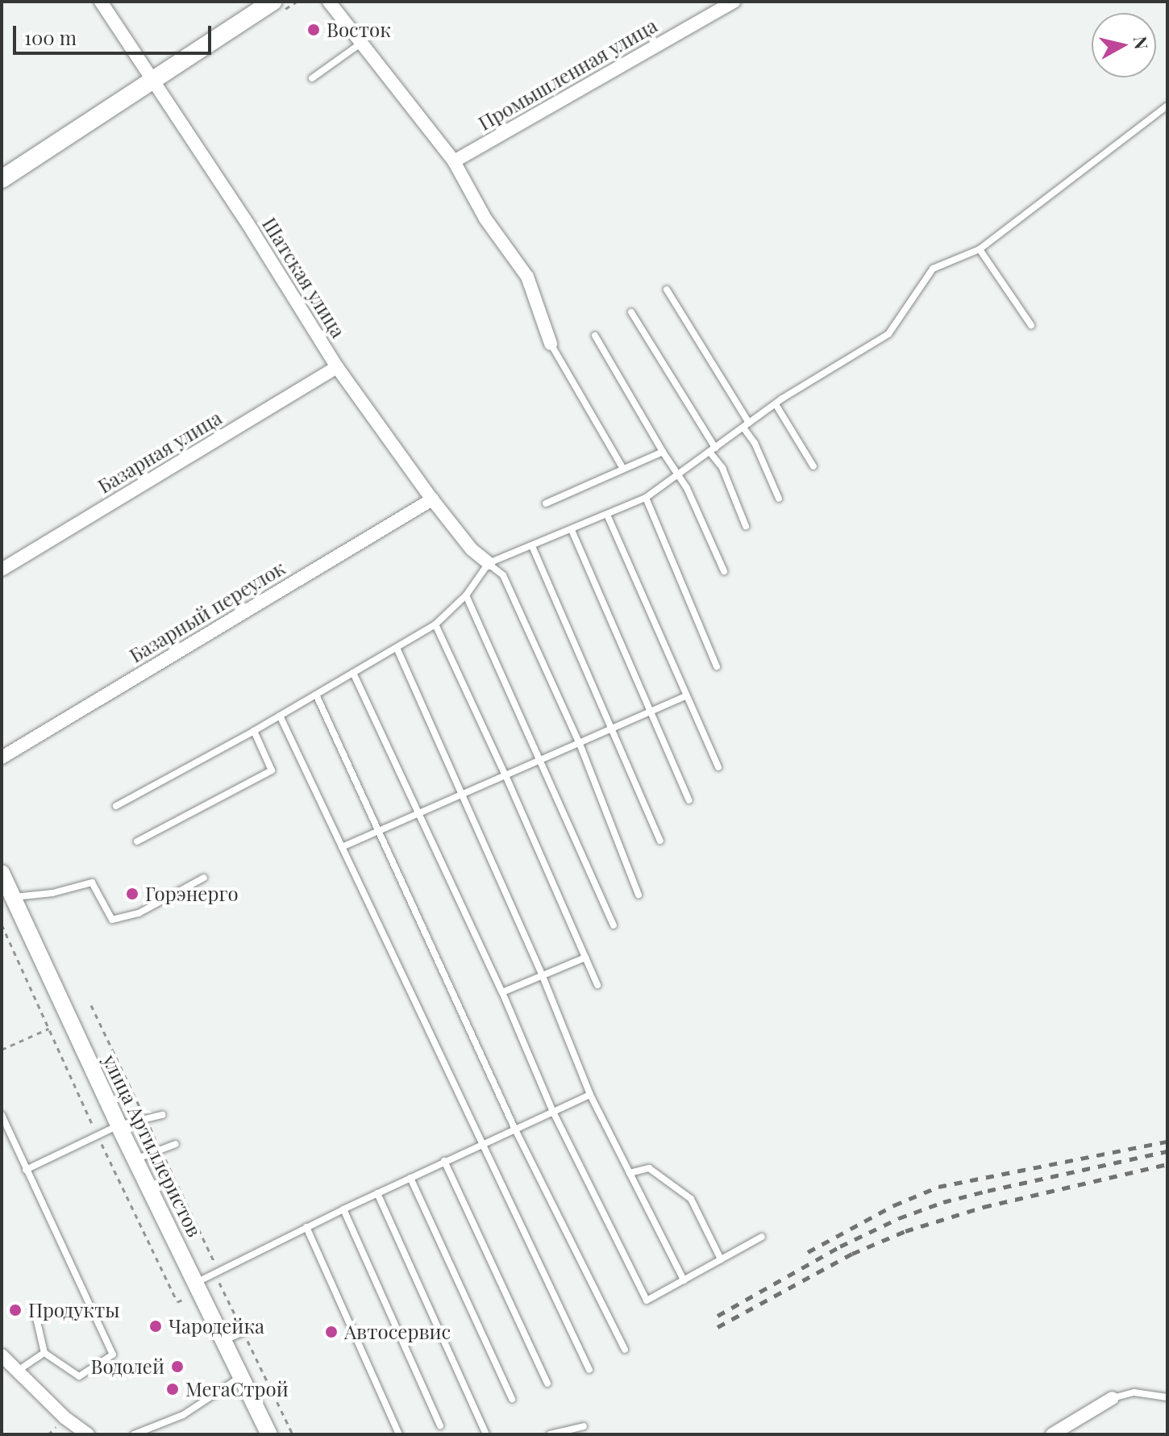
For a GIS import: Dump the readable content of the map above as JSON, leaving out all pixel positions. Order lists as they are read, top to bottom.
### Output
{
  "streets": {
    "street": [
      "Промышленная улица",
      "Шатская улица",
      "Базарная улица",
      "Базарный переулок",
      "улица Артиллеристов"
    ]
  },
  "crossings": [
    ["Шатская улица", "Базарная улица"],
    ["Шатская улица", "Базарный переулок"]
  ],
  "places": [
    "Восток",
    "Горэнерго",
    "Продукты",
    "Чародейка",
    "Автосервис",
    "Водолей",
    "МегаСтрой"
  ],
  "scale_bar": "100 m",
  "north": "right"
}
